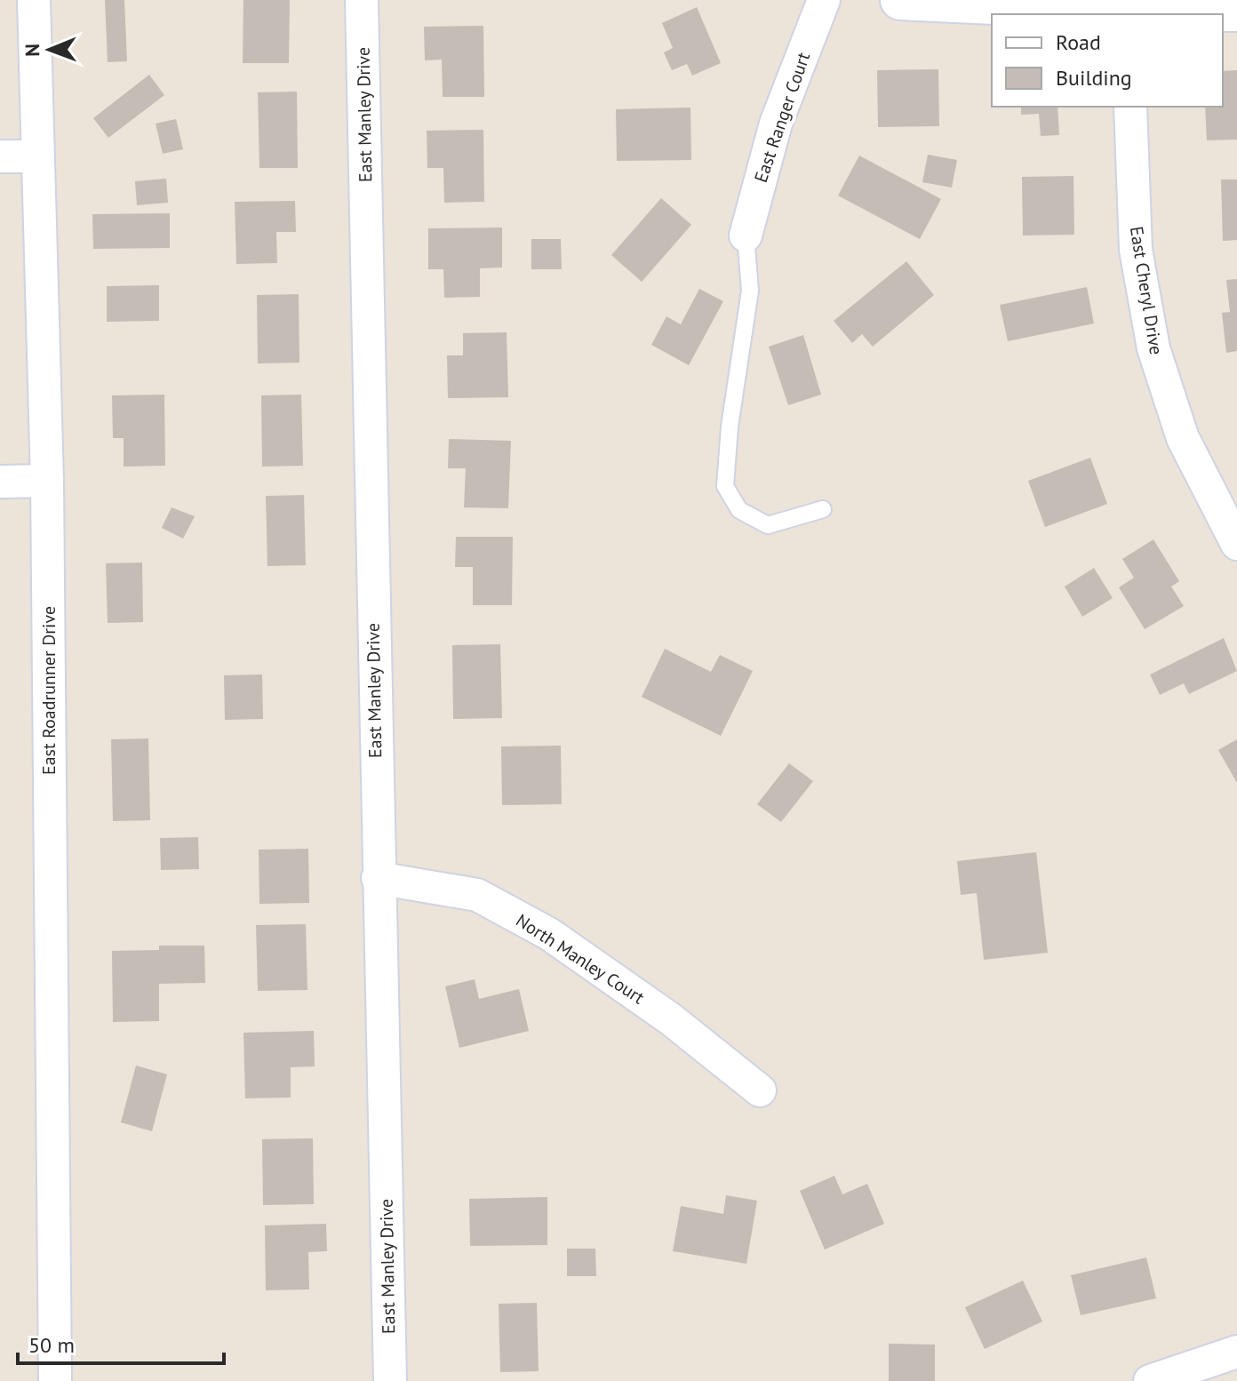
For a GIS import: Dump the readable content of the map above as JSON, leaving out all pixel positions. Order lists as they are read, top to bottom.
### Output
{
  "streets": {
    "street": [
      "East Manley Drive",
      "East Ranger Court",
      "East Cheryl Drive",
      "East Roadrunner Drive",
      "North Manley Court"
    ]
  },
  "crossings": [
    ["East Manley Drive", "North Manley Court"]
  ],
  "legend": ["Road", "Building"],
  "scale_bar": "50 m",
  "north": "left"
}
